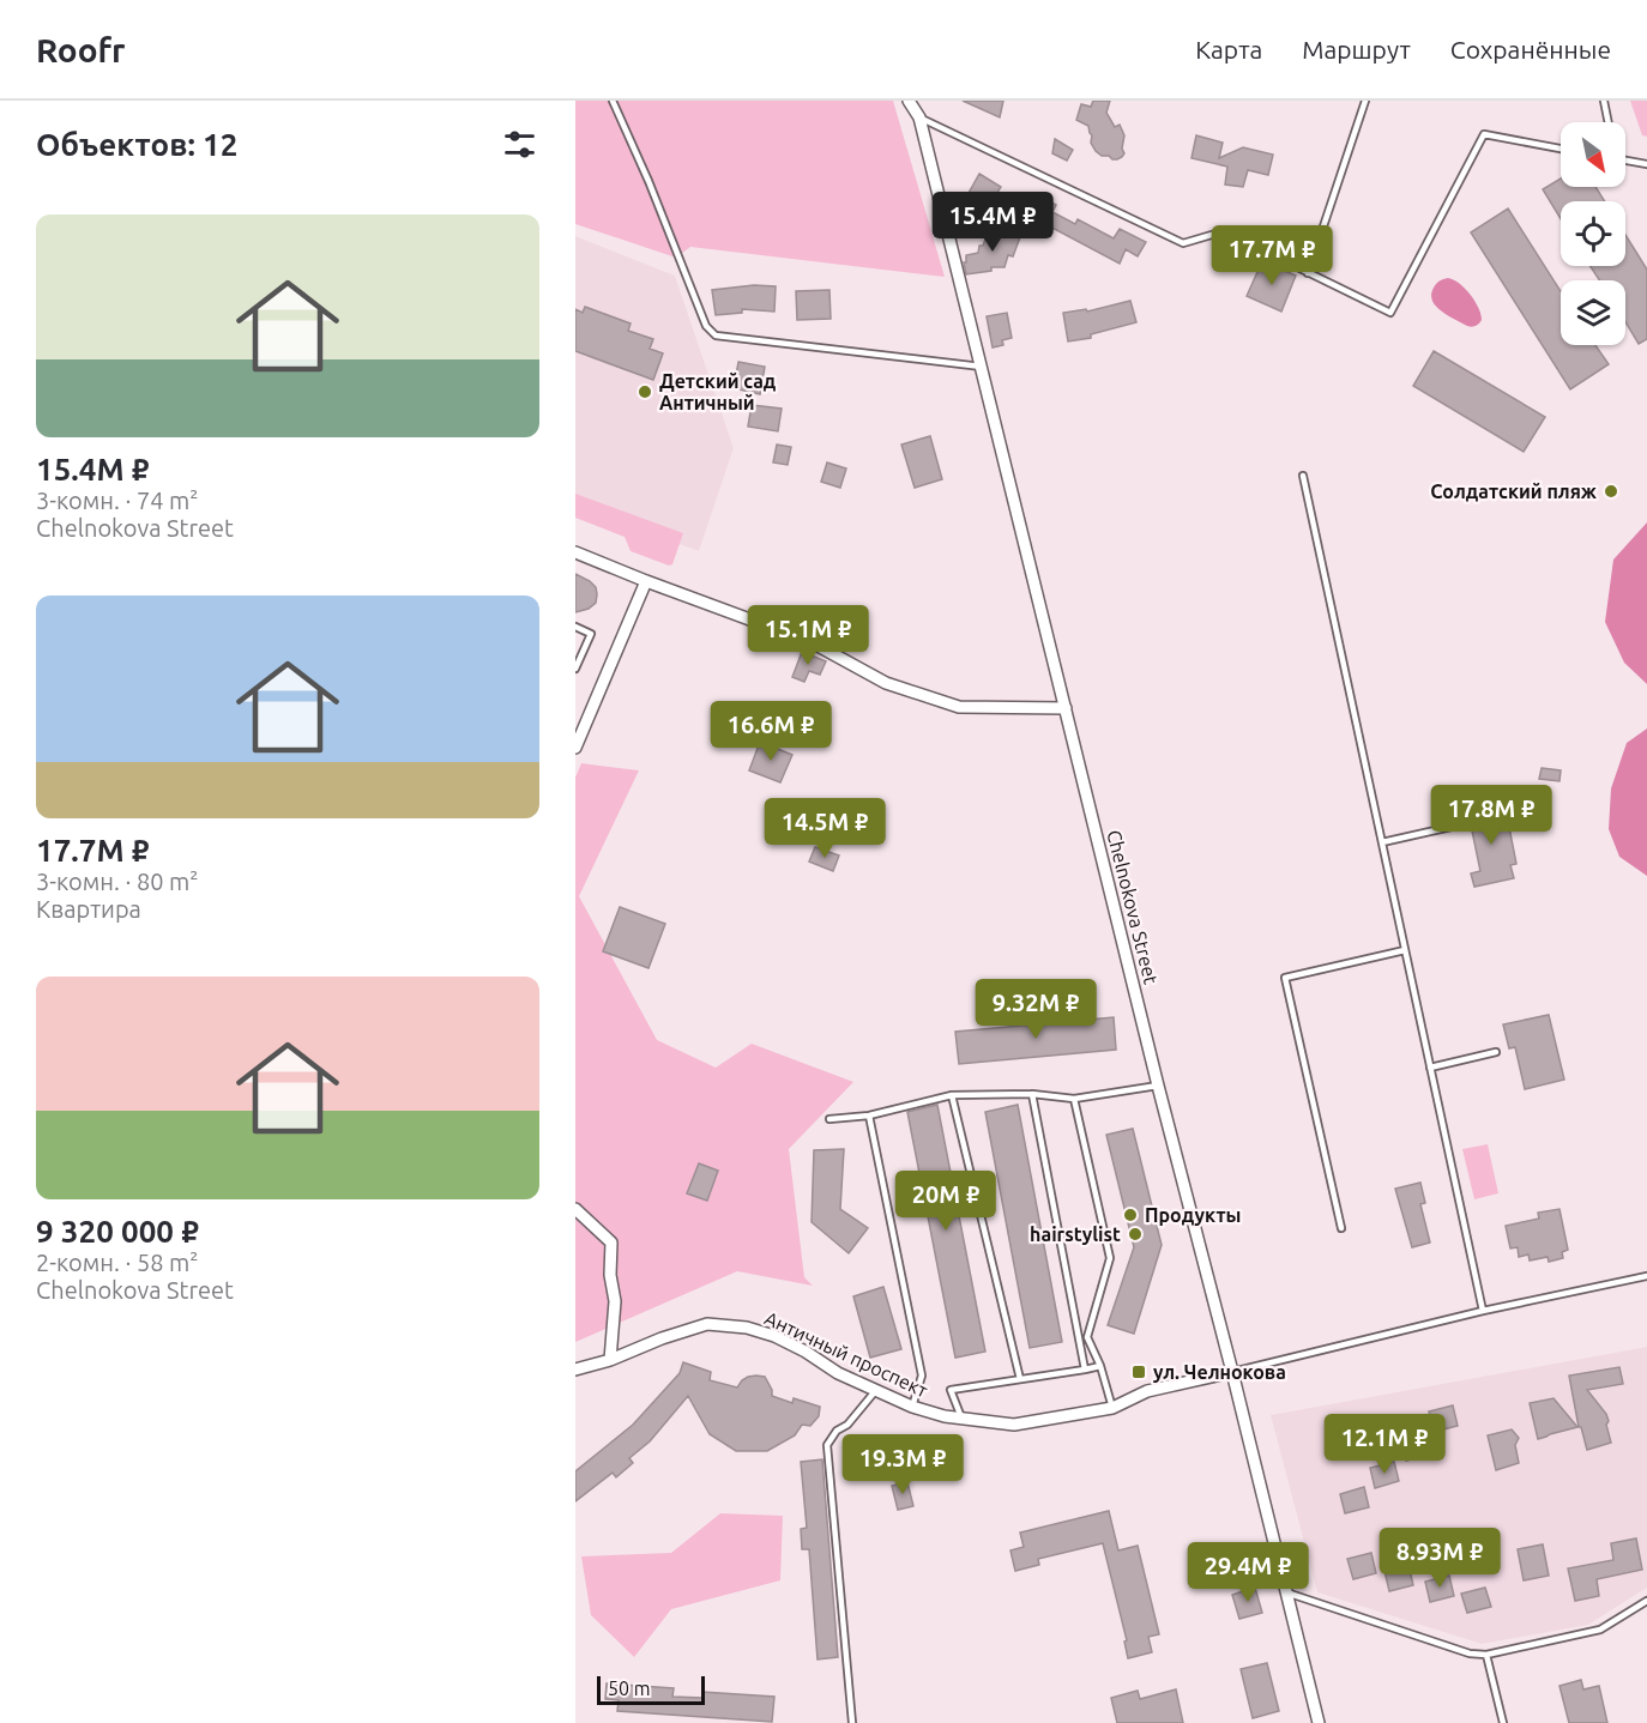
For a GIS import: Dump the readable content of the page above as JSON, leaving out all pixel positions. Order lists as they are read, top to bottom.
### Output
{
  "streets": {
    "street": ["Chelnokova Street", "Античный проспект"]
  },
  "crossings": [
    ["Chelnokova Street", "Античный проспект"]
  ],
  "places": {
    "other": [
      "Детский сад Античный",
      "Солдатский пляж",
      "Продукты",
      "hairstylist"
    ],
    "transit": ["ул. Челнокова"]
  },
  "scale_bar": "50 m",
  "north": "bottom right",
  "page": {
    "header": "Roofr",
    "nav": ["Карта", "Маршрут", "Сохранённые"],
    "heading": "Объектов: 12",
    "list": [
      {
        "name": "15.4M ₽",
        "note": "3-комн. · 74 m² · Chelnokova Street"
      },
      {
        "name": "17.7M ₽",
        "note": "3-комн. · 80 m² · Квартира"
      },
      {
        "name": "9 320 000 ₽",
        "note": "2-комн. · 58 m² · Chelnokova Street"
      }
    ],
    "price": [
      "15.4M ₽",
      "17.7M ₽",
      "15.1M ₽",
      "16.6M ₽",
      "17.8M ₽",
      "14.5M ₽",
      "9.32M ₽",
      "20M ₽",
      "12.1M ₽",
      "19.3M ₽",
      "8.93M ₽",
      "29.4M ₽"
    ],
    "scale": "50 m"
  }
}
